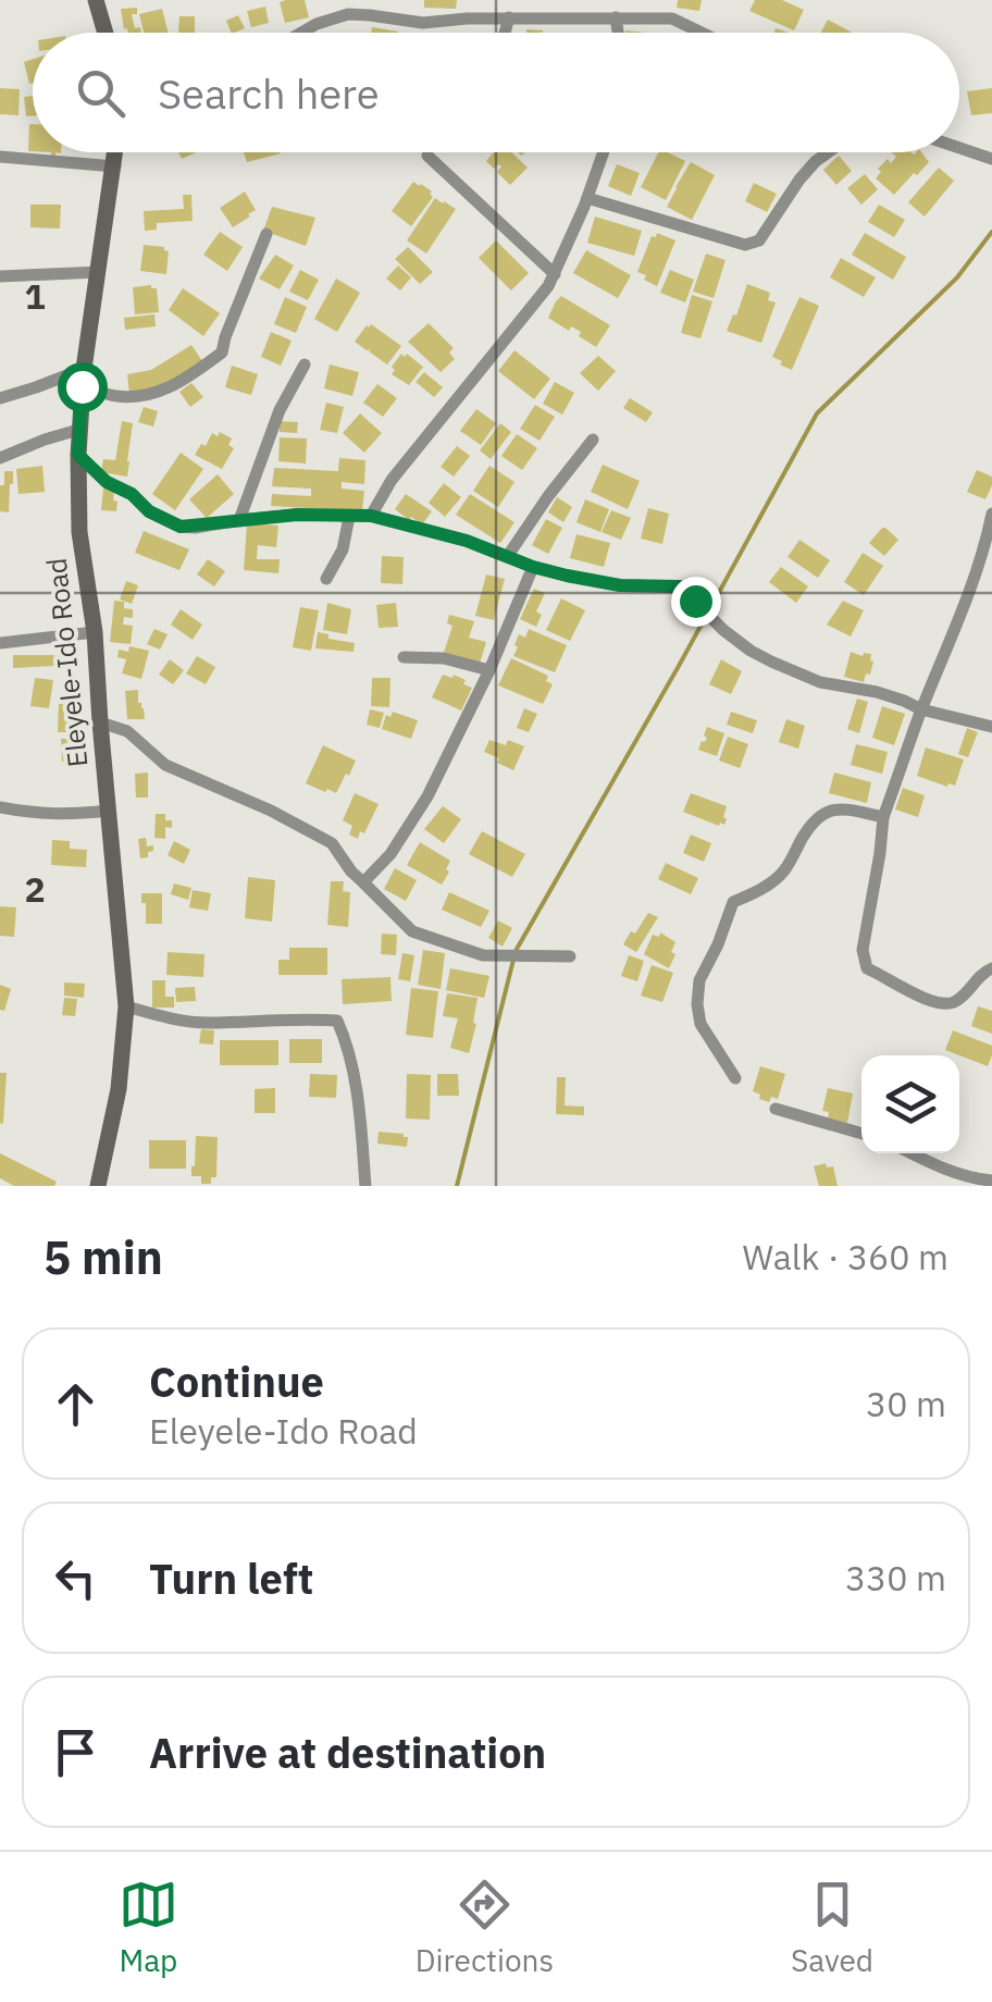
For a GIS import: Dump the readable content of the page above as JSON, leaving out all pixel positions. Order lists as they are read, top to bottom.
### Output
{
  "streets": {
    "main road": ["Eleyele-Ido Road"]
  },
  "page": {
    "search": "Search here",
    "heading": ["5 min", "Walk · 360 m"],
    "list": [
      ["Continue", "Eleyele-Ido Road", "30 m"],
      ["Turn left", "330 m"],
      "Arrive at destination"
    ],
    "nav": ["Map", "Directions", "Saved"]
  },
  "grid": {
    "rows": ["1", "2"]
  }
}
